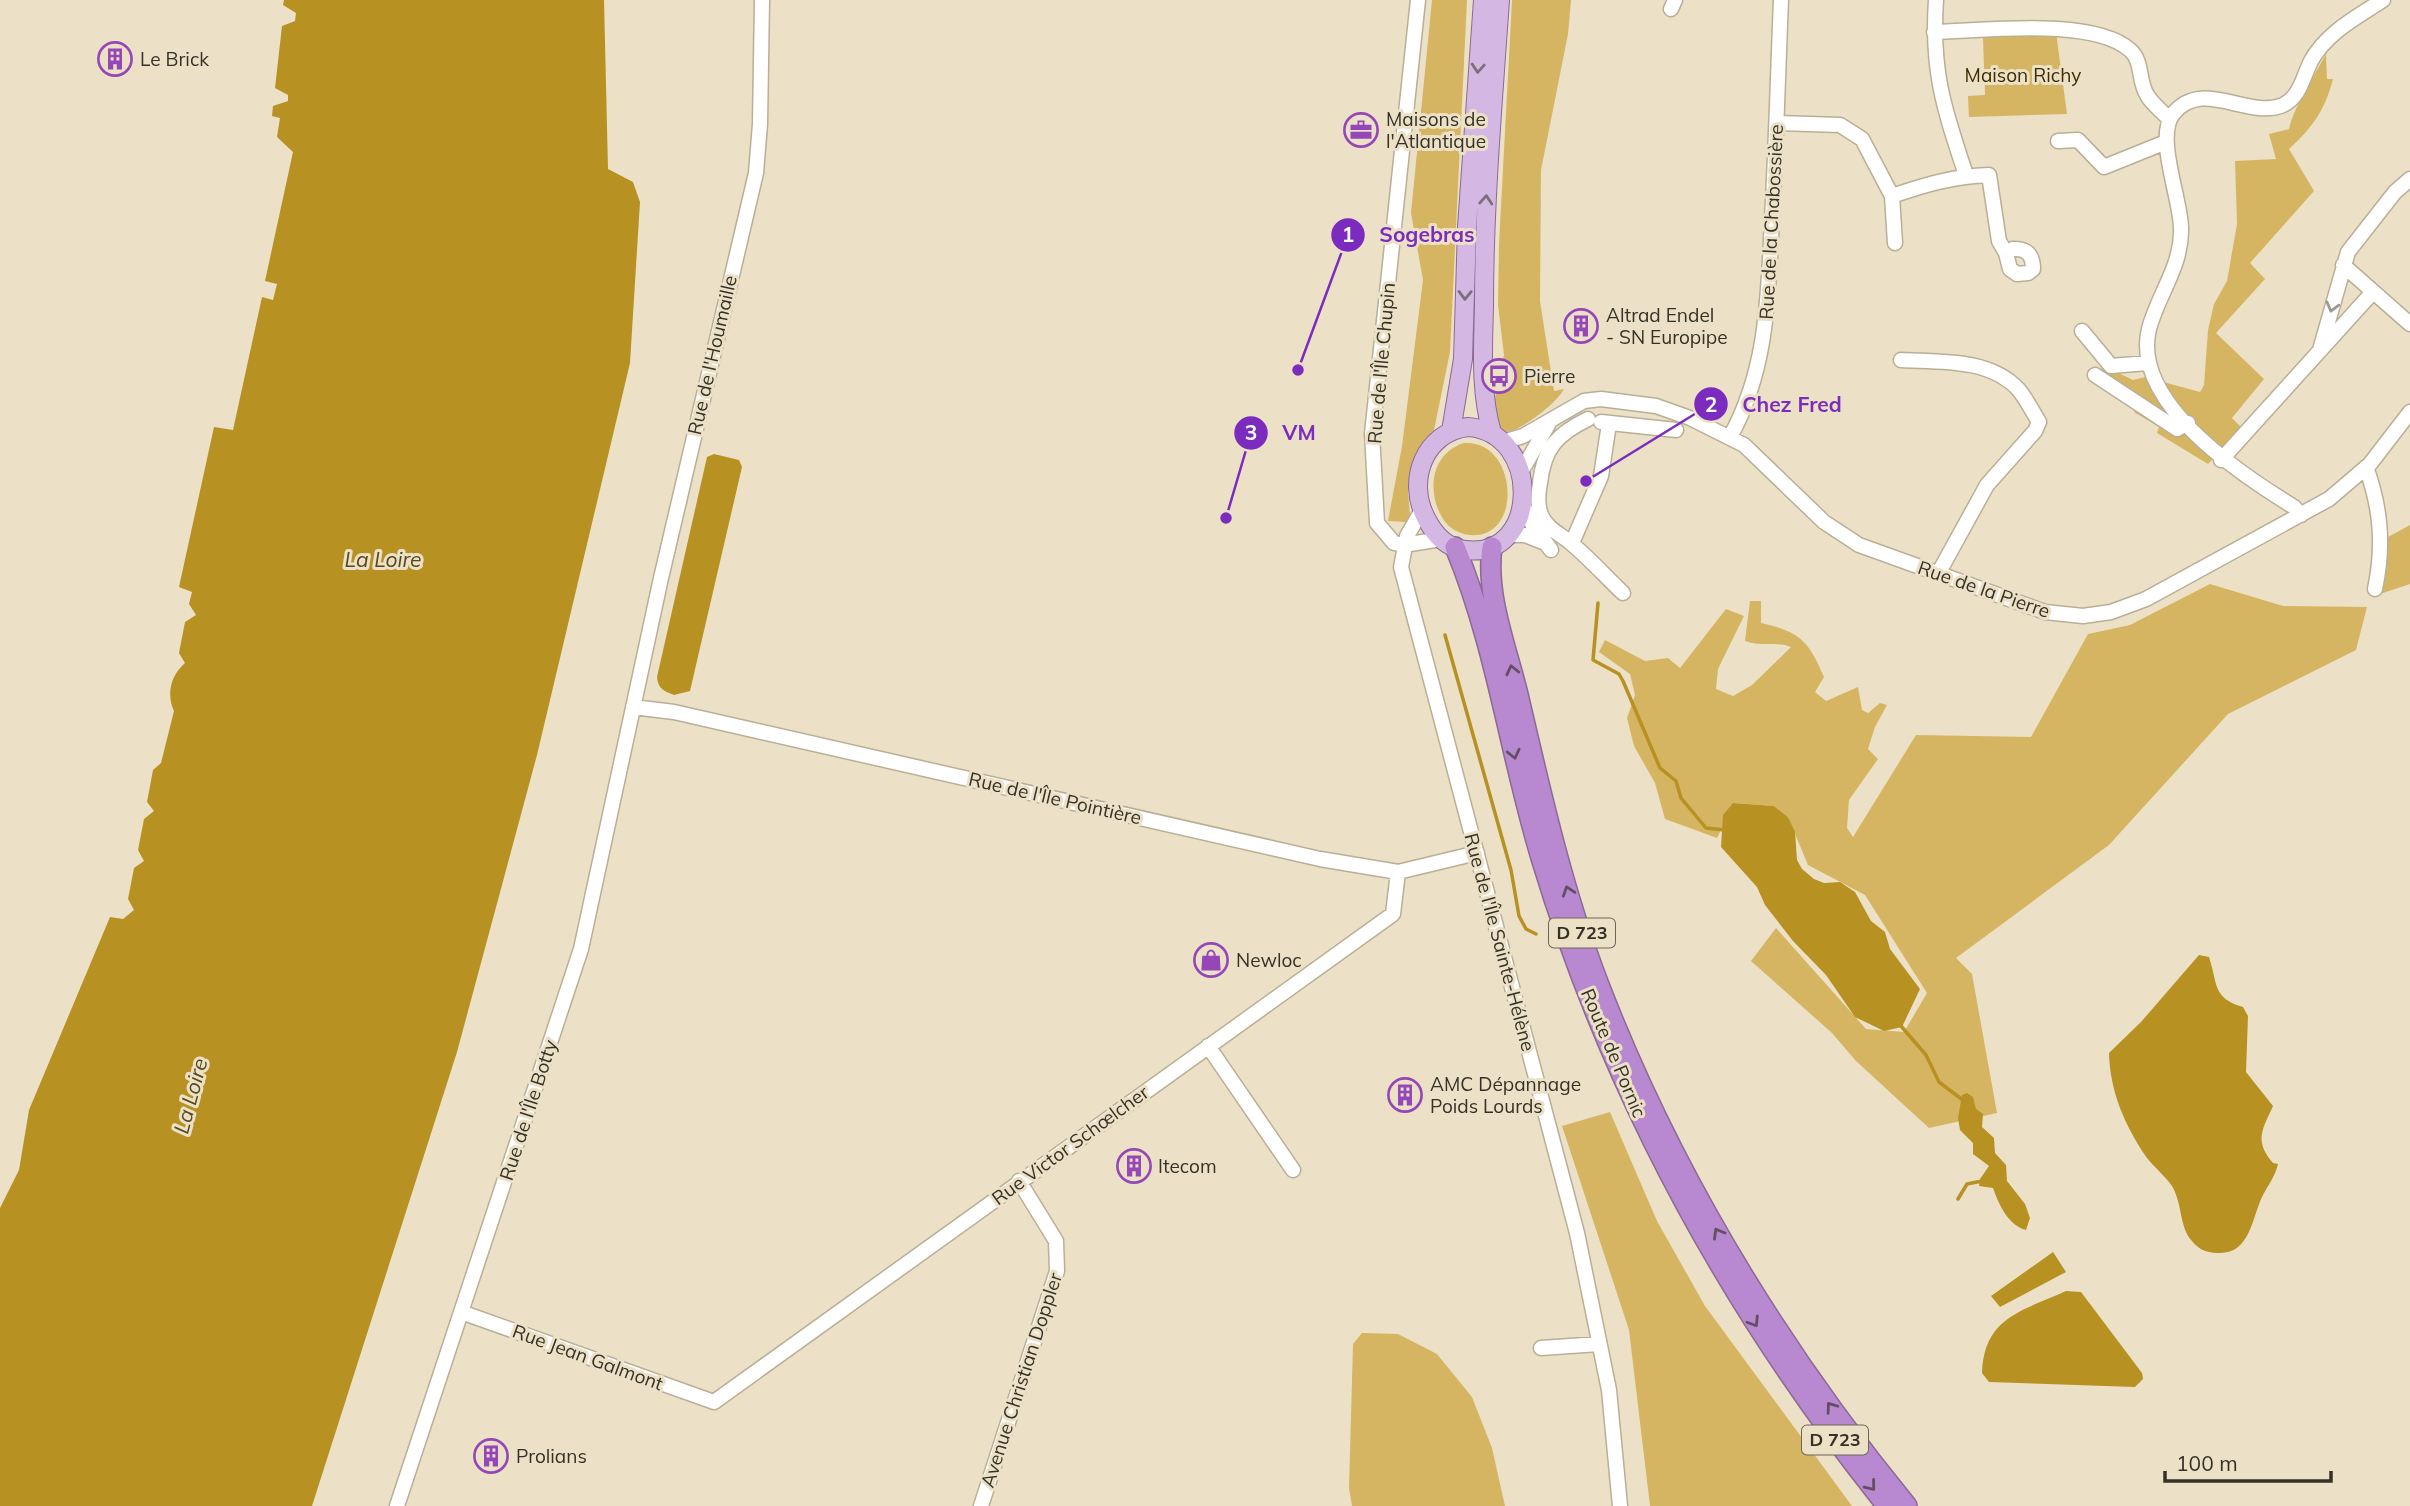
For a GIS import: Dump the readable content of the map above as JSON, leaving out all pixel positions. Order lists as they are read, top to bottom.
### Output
{
  "streets": {
    "highway": ["D 723", "Route de Pornic"],
    "street": [
      "Rue de la Chabossière",
      "Rue de l'Houmaille",
      "Rue de l'Île Chupin",
      "Rue de la Pierre",
      "Rue de l'Île Pointière",
      "Rue de l'Île Sainte-Hélène",
      "Rue de l'Île Botty",
      "Rue Victor Schœlcher",
      "Rue Jean Galmont",
      "Avenue Christian Doppler"
    ]
  },
  "crossings": [
    ["Rue de la Chabossière", "Rue de la Pierre"],
    ["Rue de l'Houmaille", "Rue de l'Île Pointière"],
    ["Rue de l'Houmaille", "Rue de l'Île Botty"],
    ["Rue de l'Île Chupin", "Rue de l'Île Sainte-Hélène"],
    ["Rue de la Pierre", "Route de Pornic"],
    ["Rue de l'Île Pointière", "Rue de l'Île Sainte-Hélène"],
    ["Rue de l'Île Pointière", "Rue de l'Île Botty"],
    ["Rue de l'Île Pointière", "Rue Victor Schœlcher"],
    ["Rue de l'Île Botty", "Rue Jean Galmont"],
    ["Rue Victor Schœlcher", "Rue Jean Galmont"],
    ["Rue Victor Schœlcher", "Avenue Christian Doppler"]
  ],
  "water": ["La Loire"],
  "parks": ["Maison Richy"],
  "places": {
    "building": [
      "Le Brick",
      "Altrad Endel - SN Europipe",
      "AMC Dépannage Poids Lourds",
      "Itecom",
      "Prolians"
    ],
    "office": ["Maisons de l'Atlantique"],
    "other": ["Sogebras", "Chez Fred", "VM"],
    "bus stop": ["Pierre"],
    "shop": ["Newloc"]
  },
  "scale_bar": "100 m"
}
